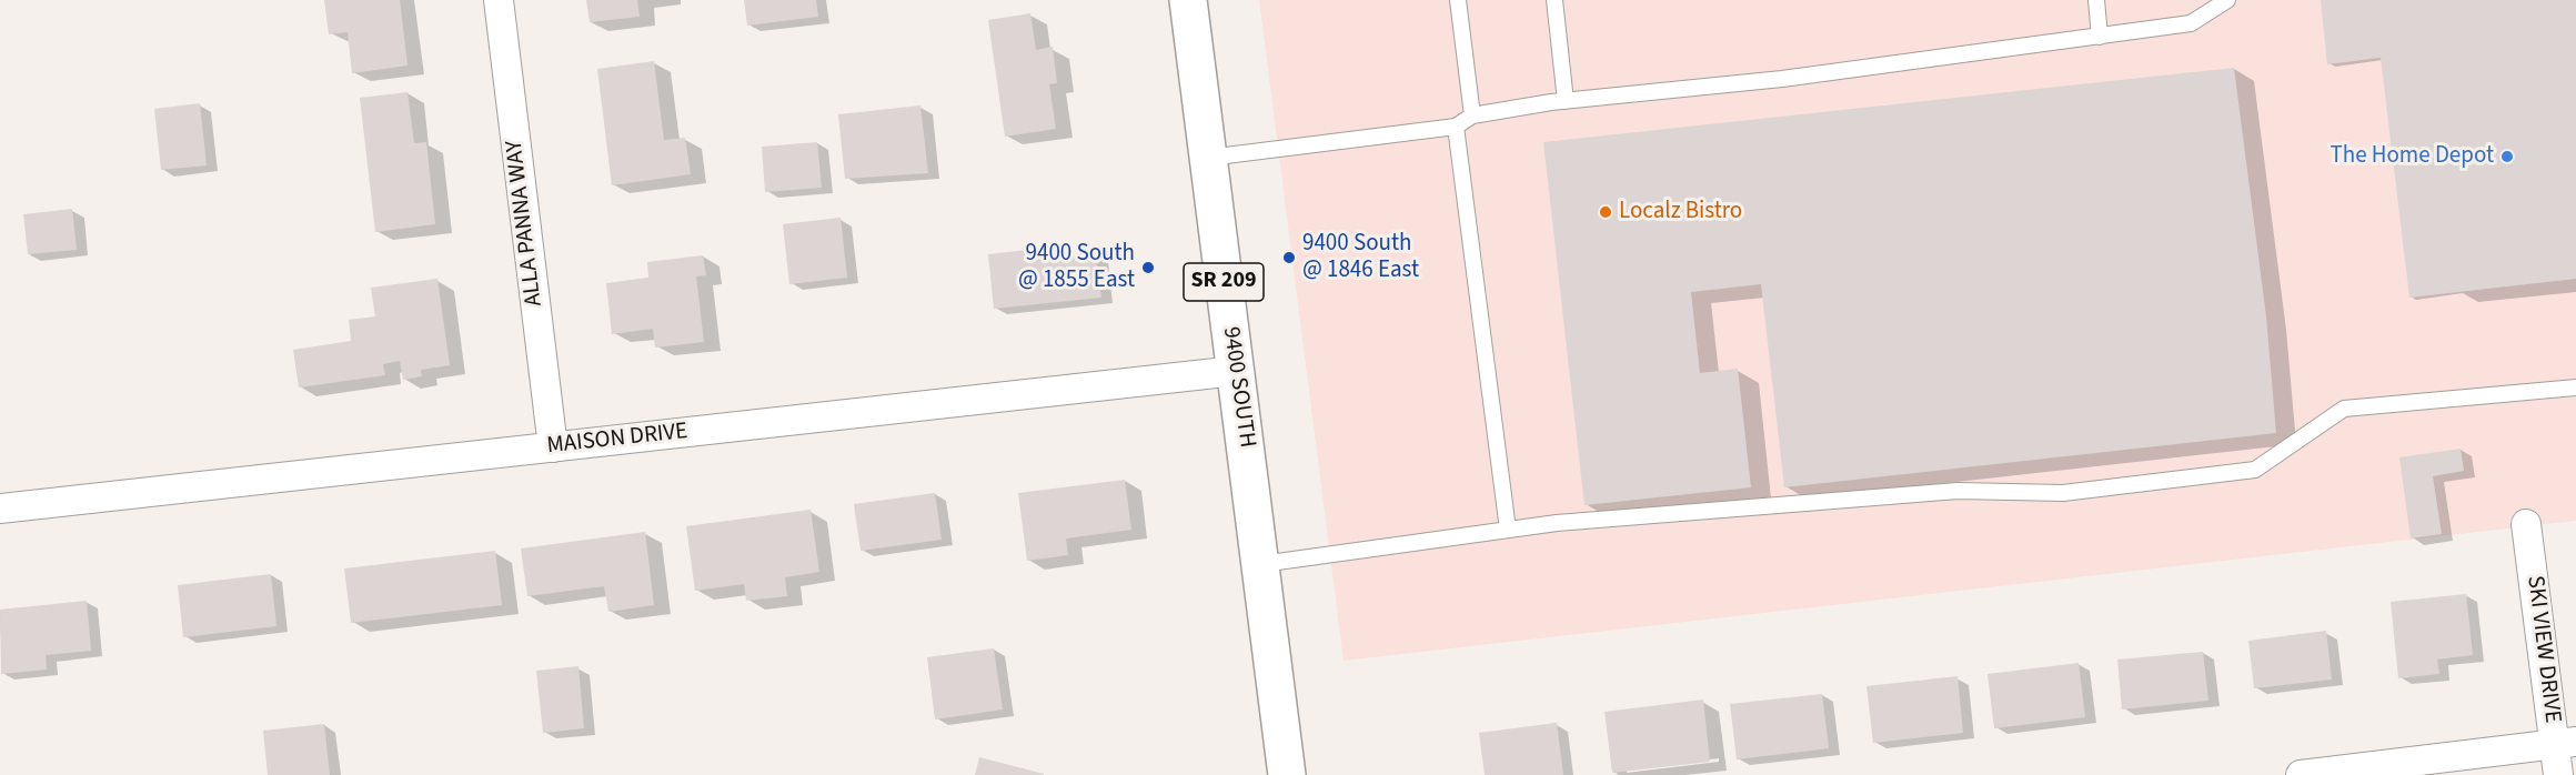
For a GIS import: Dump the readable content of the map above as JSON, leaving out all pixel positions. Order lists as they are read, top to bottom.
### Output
{
  "streets": {
    "main road": ["SR 209", "9400 SOUTH"],
    "street": ["ALLA PANNA WAY", "MAISON DRIVE", "SKI VIEW DRIVE"]
  },
  "crossings": [
    ["ALLA PANNA WAY", "MAISON DRIVE"],
    ["9400 SOUTH", "MAISON DRIVE"]
  ],
  "places": [
    "The Home Depot",
    "Localz Bistro",
    "9400 South @ 1846 East",
    "9400 South @ 1855 East"
  ]
}
